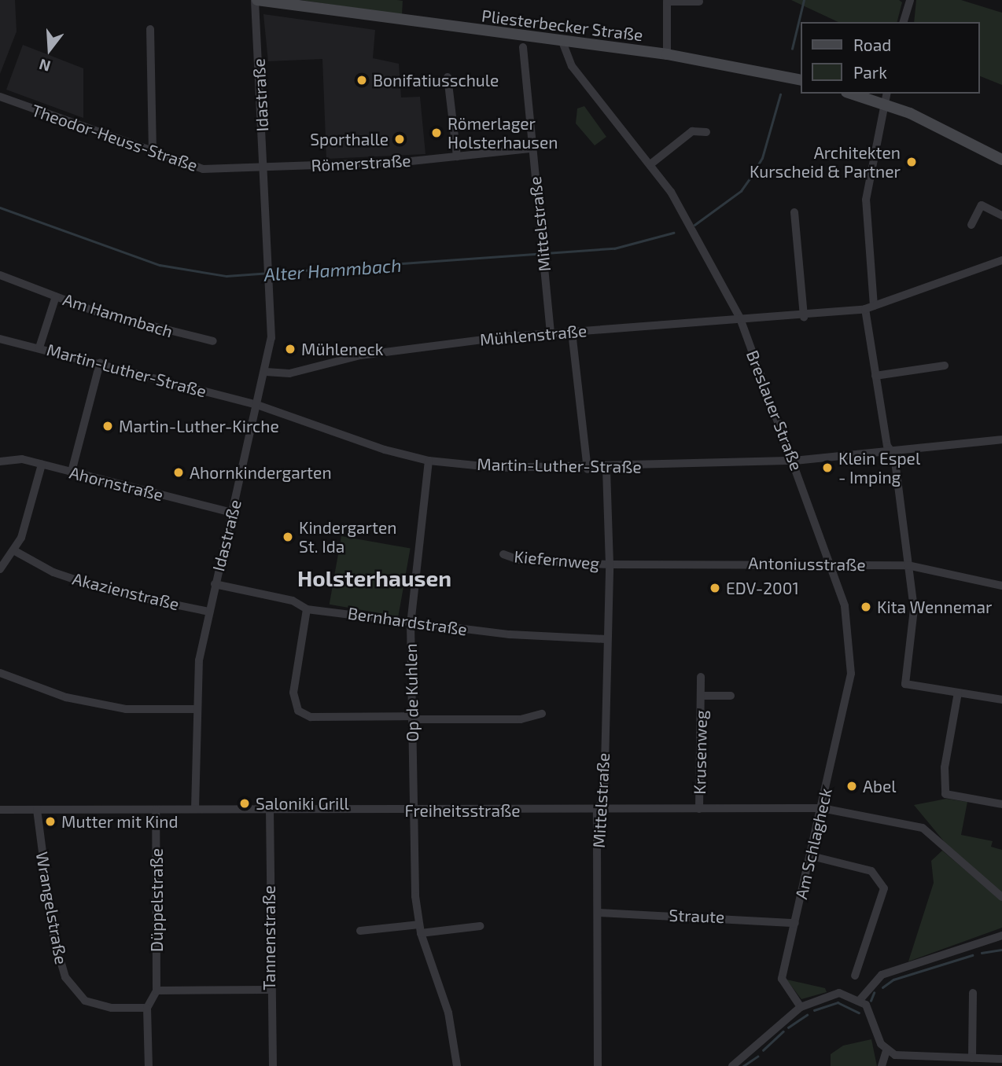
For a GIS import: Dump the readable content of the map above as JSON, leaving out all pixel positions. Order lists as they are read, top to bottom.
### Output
{
  "streets": {
    "main road": ["Pliesterbecker Straße"],
    "street": [
      "Idastraße",
      "Theodor-Heuss-Straße",
      "Römerstraße",
      "Mittelstraße",
      "Am Hammbach",
      "Mühlenstraße",
      "Martin-Luther-Straße",
      "Breslauer Straße",
      "Ahornstraße",
      "Kiefernweg",
      "Antoniusstraße",
      "Akazienstraße",
      "Bernhardstraße",
      "Op de Kuhlen",
      "Krusenweg",
      "Freiheitsstraße",
      "Am Schlagheck",
      "Düppelstraße",
      "Wrangelstraße",
      "Straute",
      "Tannenstraße"
    ]
  },
  "crossings": [
    ["Pliesterbecker Straße", "Idastraße"],
    ["Pliesterbecker Straße", "Breslauer Straße"],
    ["Idastraße", "Theodor-Heuss-Straße"],
    ["Idastraße", "Römerstraße"],
    ["Idastraße", "Mühlenstraße"],
    ["Idastraße", "Martin-Luther-Straße"],
    ["Idastraße", "Ahornstraße"],
    ["Idastraße", "Akazienstraße"],
    ["Idastraße", "Bernhardstraße"],
    ["Idastraße", "Freiheitsstraße"],
    ["Theodor-Heuss-Straße", "Römerstraße"],
    ["Römerstraße", "Mittelstraße"],
    ["Mittelstraße", "Mühlenstraße"],
    ["Mittelstraße", "Martin-Luther-Straße"],
    ["Mittelstraße", "Kiefernweg"],
    ["Mittelstraße", "Antoniusstraße"],
    ["Mittelstraße", "Bernhardstraße"],
    ["Mittelstraße", "Freiheitsstraße"],
    ["Mittelstraße", "Straute"],
    ["Am Hammbach", "Martin-Luther-Straße"],
    ["Mühlenstraße", "Breslauer Straße"],
    ["Martin-Luther-Straße", "Breslauer Straße"],
    ["Martin-Luther-Straße", "Op de Kuhlen"],
    ["Breslauer Straße", "Antoniusstraße"],
    ["Breslauer Straße", "Am Schlagheck"],
    ["Kiefernweg", "Antoniusstraße"],
    ["Bernhardstraße", "Op de Kuhlen"],
    ["Op de Kuhlen", "Freiheitsstraße"],
    ["Krusenweg", "Freiheitsstraße"],
    ["Freiheitsstraße", "Am Schlagheck"],
    ["Freiheitsstraße", "Düppelstraße"],
    ["Freiheitsstraße", "Wrangelstraße"],
    ["Freiheitsstraße", "Tannenstraße"],
    ["Am Schlagheck", "Straute"]
  ],
  "districts": ["Holsterhausen"],
  "water": ["Alter Hammbach"],
  "places": [
    "Bonifatiusschule",
    "Römerlager Holsterhausen",
    "Sporthalle",
    "Architekten Kurscheid & Partner",
    "Mühleneck",
    "Martin-Luther-Kirche",
    "Klein Espel - Imping",
    "Ahornkindergarten",
    "Kindergarten St. Ida",
    "EDV-2001",
    "Kita Wennemar",
    "Abel",
    "Saloniki Grill",
    "Mutter mit Kind"
  ],
  "legend": ["Road", "Park"],
  "north": "bottom"
}
